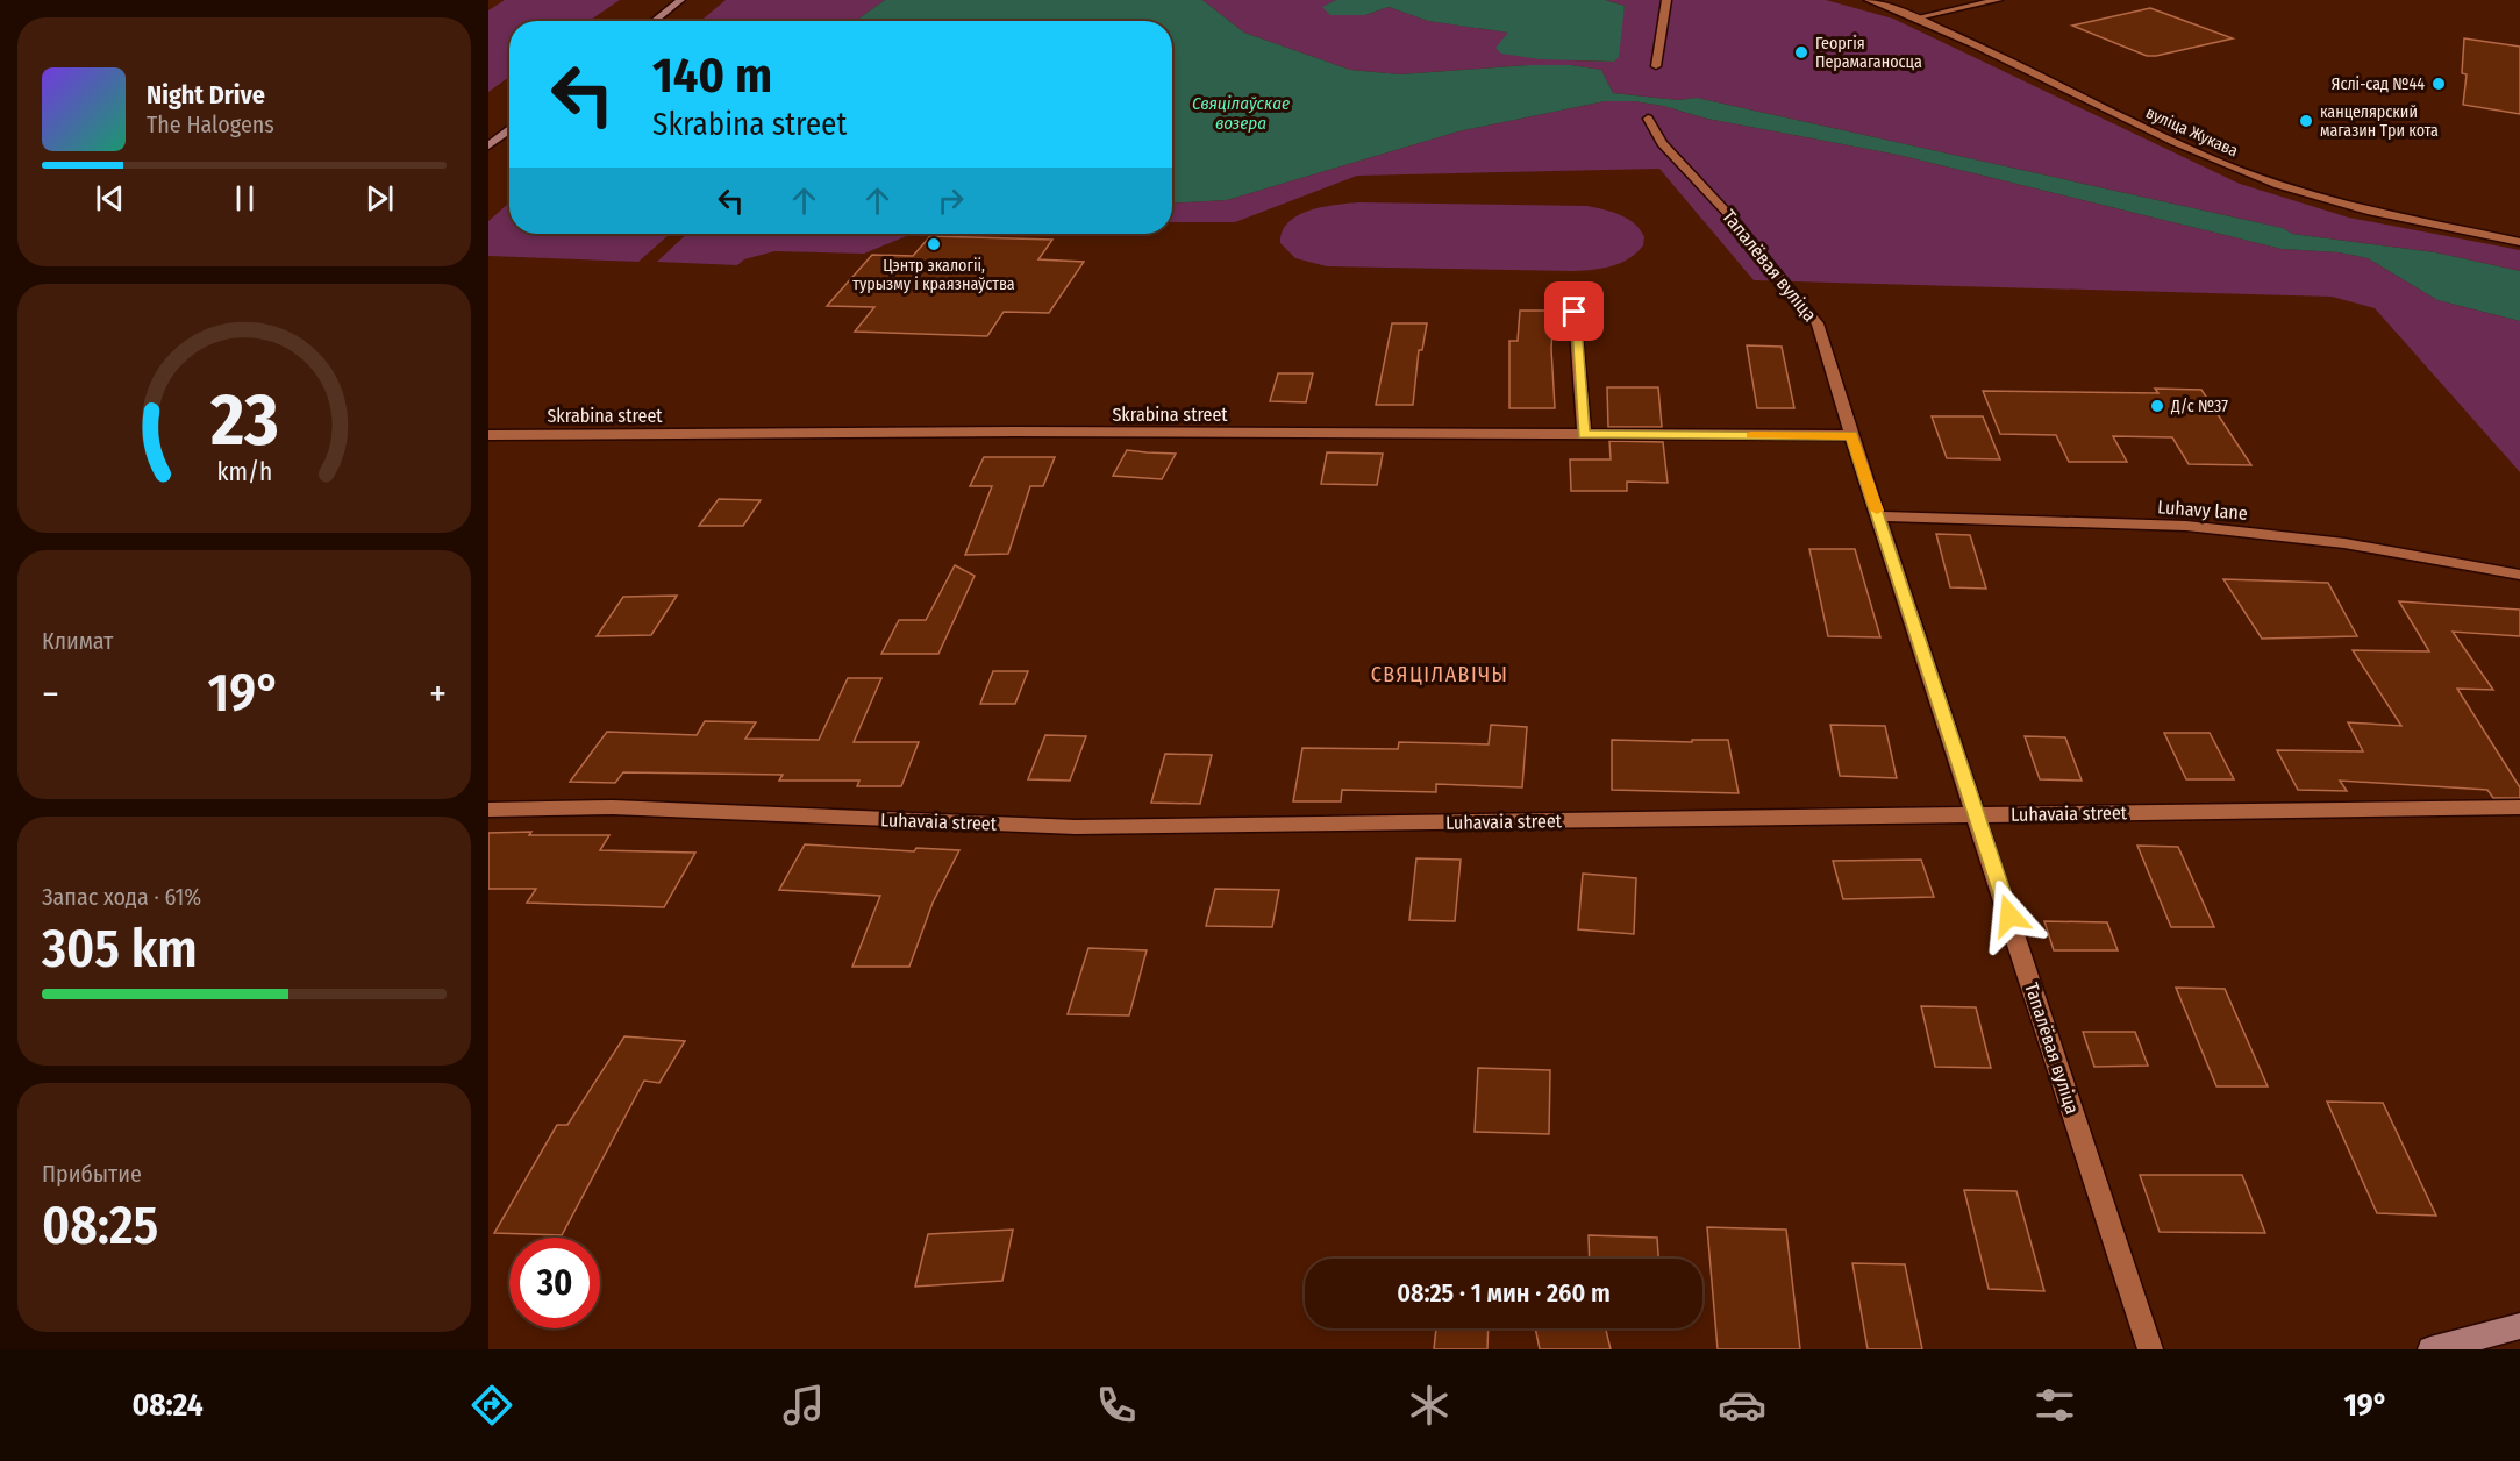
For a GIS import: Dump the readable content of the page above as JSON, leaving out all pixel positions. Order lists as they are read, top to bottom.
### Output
{
  "streets": {
    "street": [
      "вуліца Жукава",
      "Тапалёвая вуліца",
      "Skrabina street",
      "Luhavy lane",
      "Luhavaia street"
    ]
  },
  "crossings": [
    ["Тапалёвая вуліца", "Skrabina street"],
    ["Тапалёвая вуліца", "Luhavy lane"],
    ["Тапалёвая вуліца", "Luhavaia street"]
  ],
  "districts": ["СВЯЦІЛАВІЧЫ"],
  "water": ["Свяцілаўскае возера"],
  "places": [
    "Георгія Перамаганосца",
    "Яслі-сад №44",
    "канцелярский магазин Три кота",
    "Цэнтр экалогіі, турызму і краязнаўства",
    "Д/с №37"
  ],
  "page": {
    "turn": ["140 m", "Skrabina street"],
    "song": ["Night Drive", "The Halogens"],
    "tile": [
      "Климат",
      ["Запас хода · 61%", "305 km"],
      ["Прибытие", "08:25"]
    ],
    "heat": ["−", "19°", "+"],
    "limit": "30",
    "trip": "08:25 · 1 мин · 260 m",
    "tabs": ["08:24", "19°"],
    "gauge": ["23", "km/h"]
  }
}
